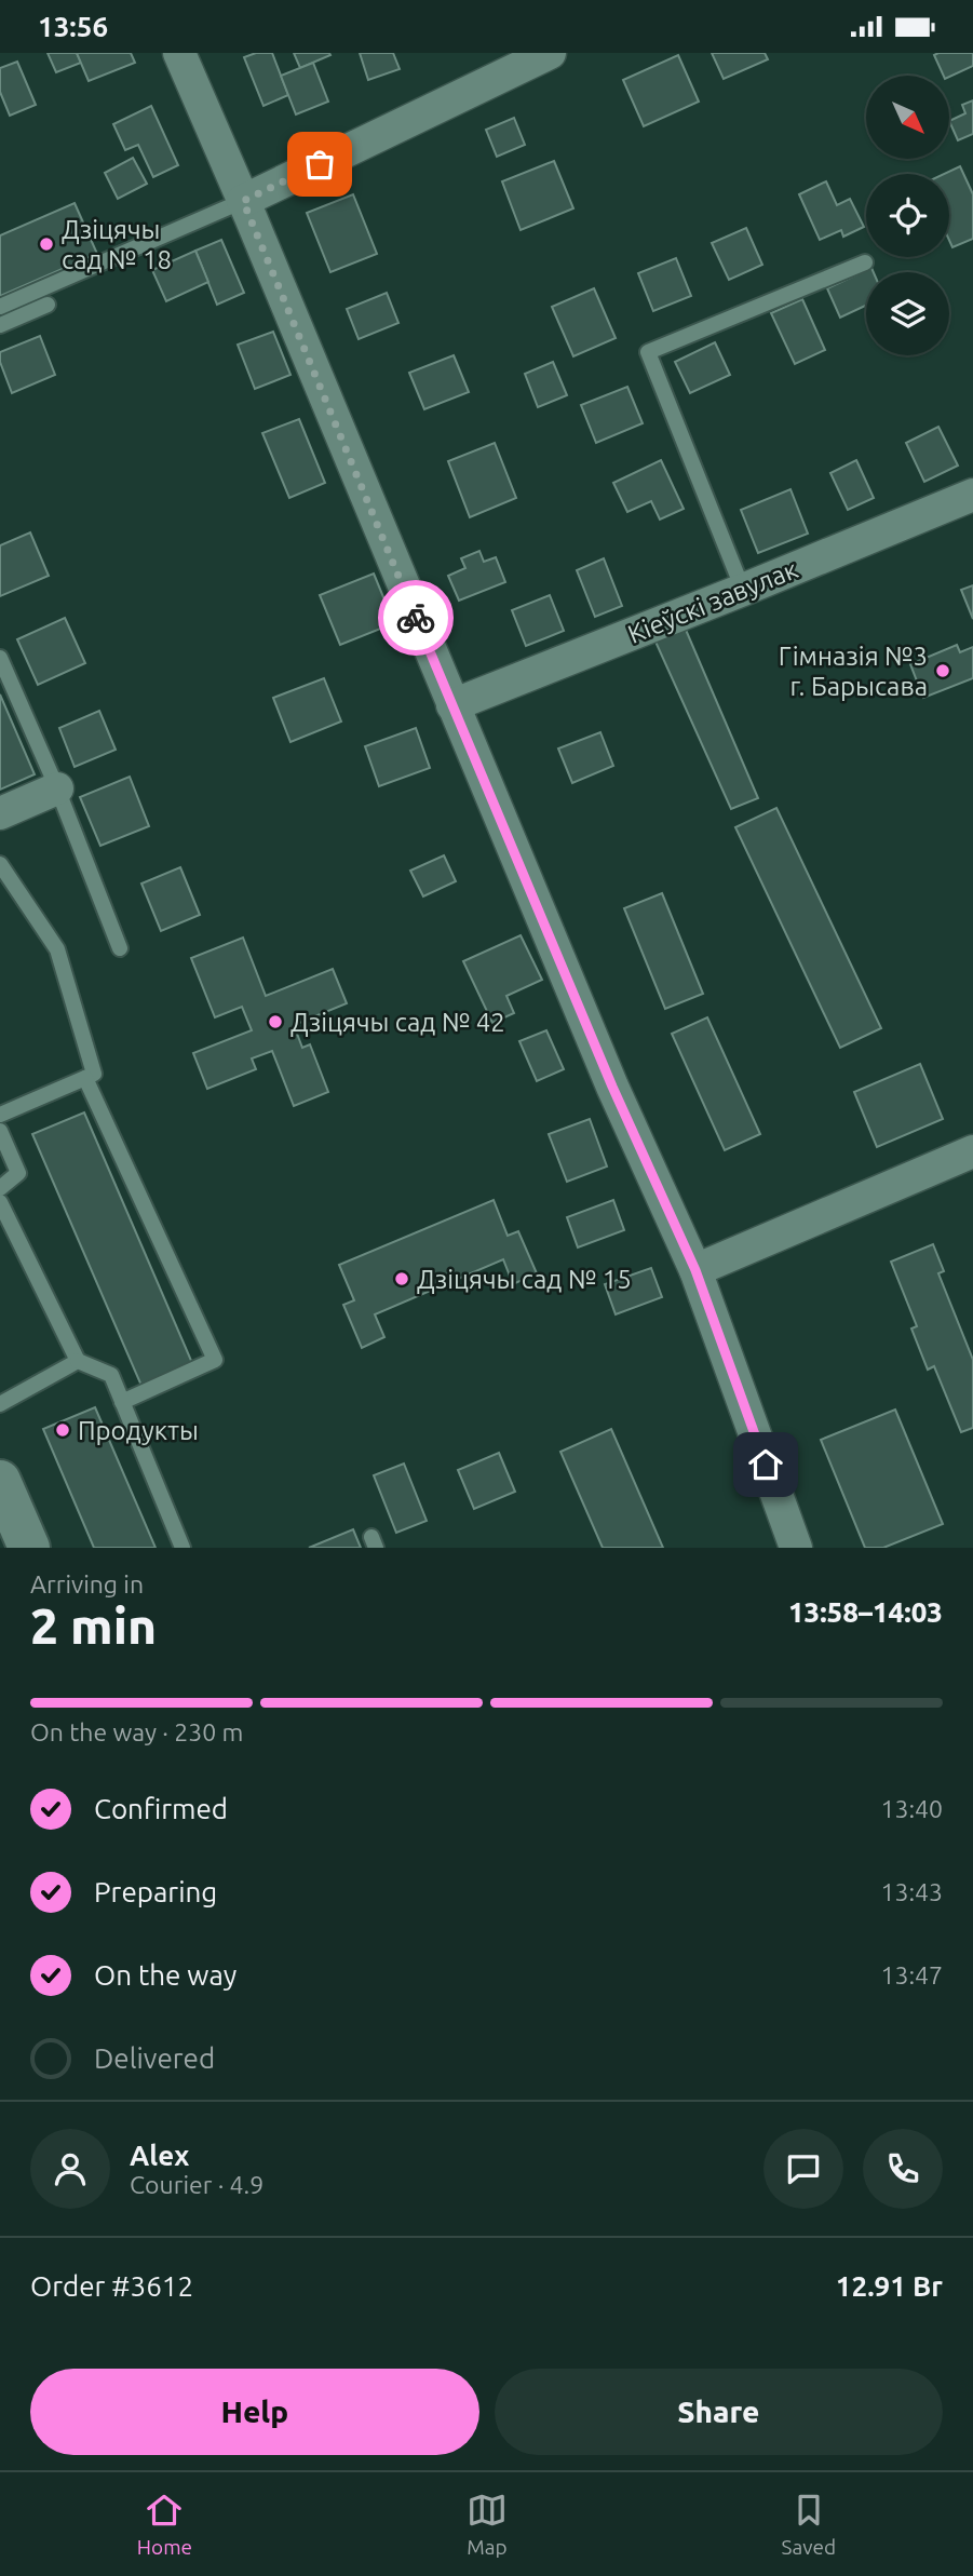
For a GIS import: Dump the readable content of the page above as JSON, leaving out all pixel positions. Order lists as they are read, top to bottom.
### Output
{
  "streets": {
    "street": ["Кіеўскі завулак"]
  },
  "places": [
    "Дзіцячы сад № 18",
    "Гімназія №3 г. Барысава",
    "Дзіцячы сад № 42",
    "Дзіцячы сад № 15",
    "Продукты"
  ],
  "north": "bottom right",
  "page": {
    "status": "13:56",
    "heading": ["2 min", "Arriving in", "13:58–14:03"],
    "panel": [
      "Alex",
      "Courier · 4.9",
      "Order #3612",
      "12.91 Br"
    ],
    "bar": "On the way · 230 m",
    "list": [
      ["Confirmed", "13:40"],
      ["Preparing", "13:43"],
      ["On the way", "13:47"],
      "Delivered"
    ],
    "buttons": ["Help", "Share"],
    "tabs": ["Home", "Map", "Saved"]
  }
}
